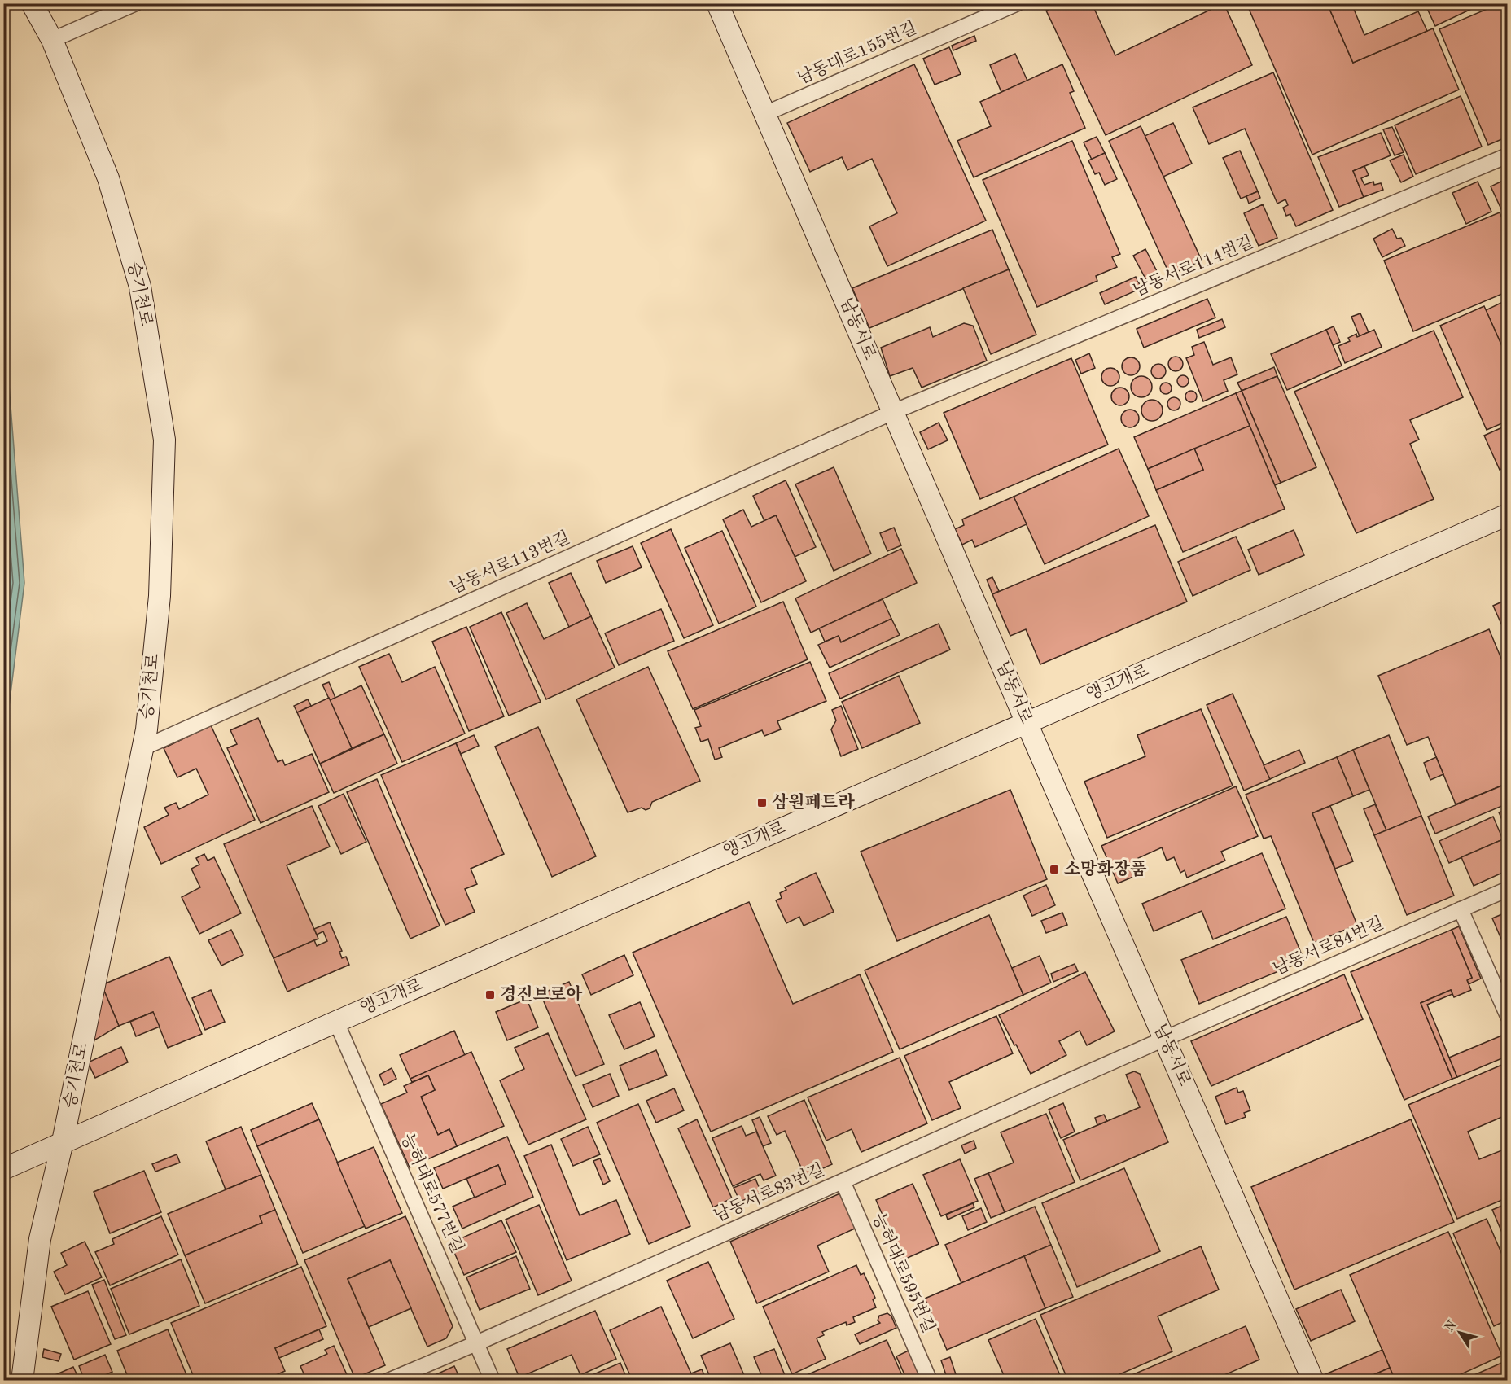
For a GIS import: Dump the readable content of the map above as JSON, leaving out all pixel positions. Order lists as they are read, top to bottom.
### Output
{
  "streets": {
    "street": [
      "남동대로155번길",
      "남동서로114번길",
      "승기천로",
      "남동서로",
      "남동서로113번길",
      "앵고개로",
      "남동서로84번길",
      "능허대로577번길",
      "남동서로83번길",
      "능허대로595번길"
    ]
  },
  "crossings": [
    ["남동대로155번길", "남동서로"],
    ["남동서로114번길", "남동서로"],
    ["남동서로114번길", "남동서로113번길"],
    ["승기천로", "남동서로113번길"],
    ["승기천로", "앵고개로"],
    ["남동서로", "남동서로113번길"],
    ["남동서로", "앵고개로"],
    ["남동서로", "남동서로84번길"],
    ["남동서로", "남동서로83번길"],
    ["앵고개로", "능허대로577번길"],
    ["남동서로84번길", "남동서로83번길"],
    ["능허대로577번길", "남동서로83번길"],
    ["남동서로83번길", "능허대로595번길"]
  ],
  "places": {
    "transit": ["삼원페트라", "소망화장품", "경진브로아"]
  },
  "north": "top left"
}
